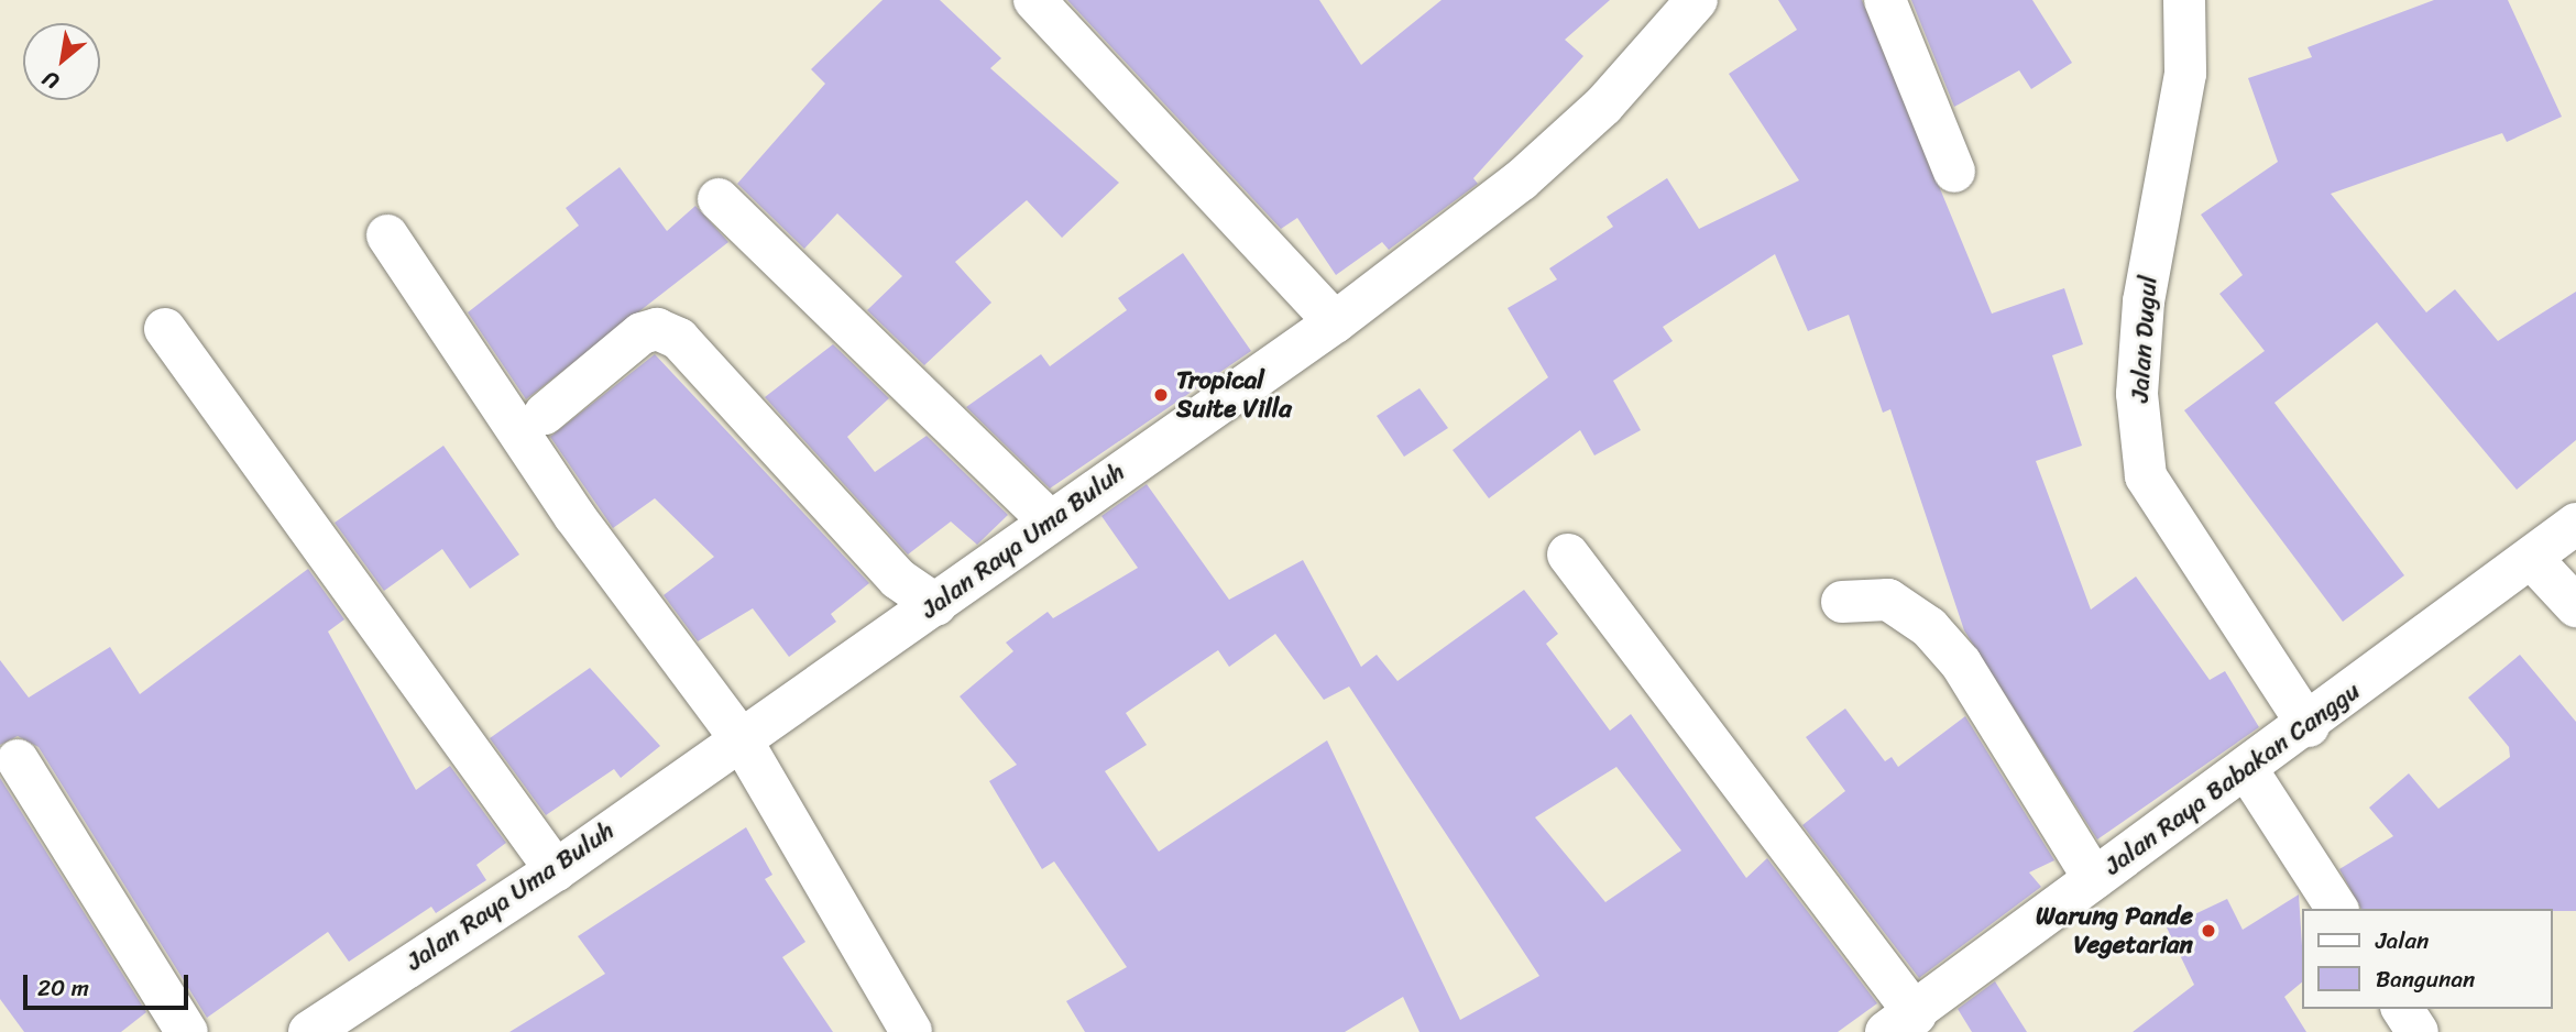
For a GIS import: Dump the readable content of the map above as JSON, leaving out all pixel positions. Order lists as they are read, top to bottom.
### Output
{
  "streets": {
    "street": ["Jalan Dugul", "Jalan Raya Uma Buluh", "Jalan Raya Babakan Canggu"]
  },
  "crossings": [
    ["Jalan Dugul", "Jalan Raya Babakan Canggu"]
  ],
  "places": ["Tropical Suite Villa", "Warung Pande Vegetarian"],
  "legend": ["Jalan", "Bangunan"],
  "scale_bar": "20 m",
  "north": "bottom left"
}
